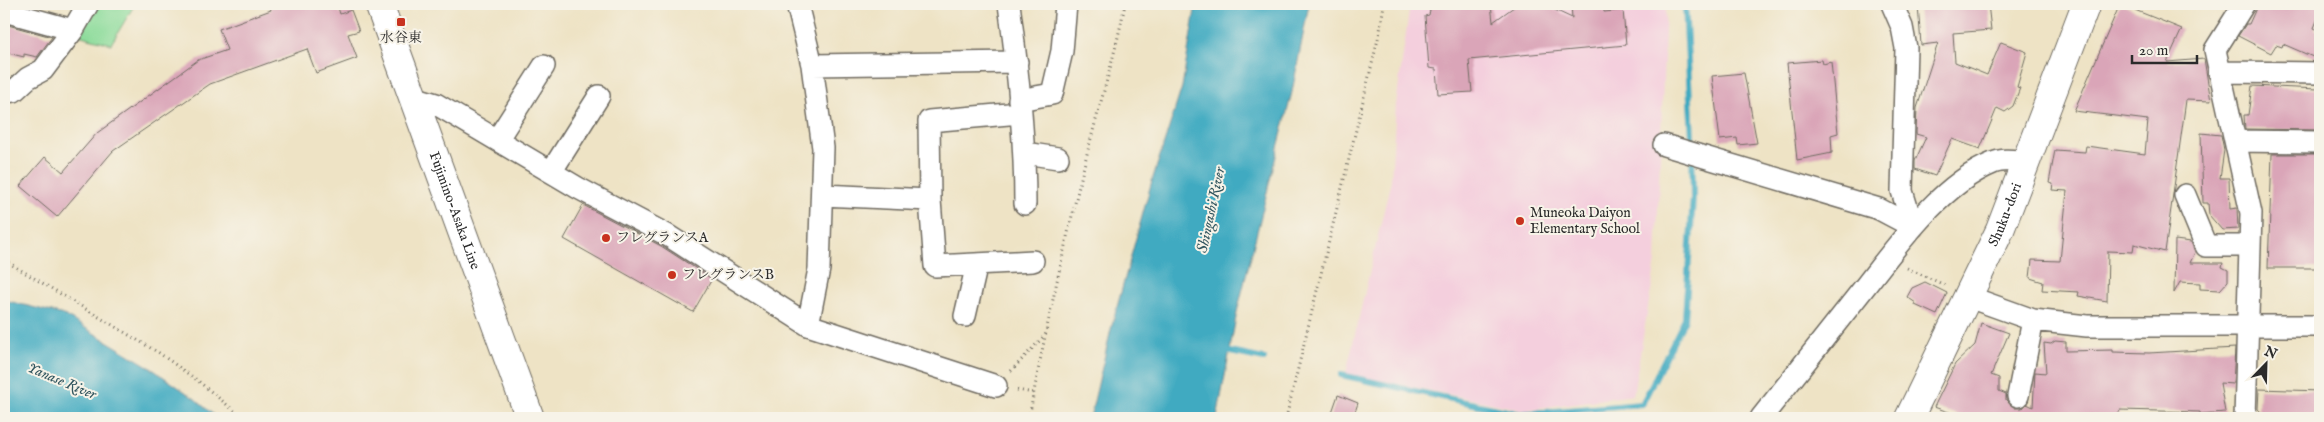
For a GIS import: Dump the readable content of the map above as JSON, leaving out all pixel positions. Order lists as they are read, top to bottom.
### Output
{
  "streets": {
    "main road": ["Fujimino-Asaka Line", "Shuku-dori"]
  },
  "water": ["Shingashi River", "Yanase River"],
  "places": {
    "transit": ["水谷東"],
    "other": ["Muneoka Daiyon Elementary School", "フレグランスA", "フレグランスB"]
  },
  "scale_bar": "20 m",
  "north": "top right"
}
